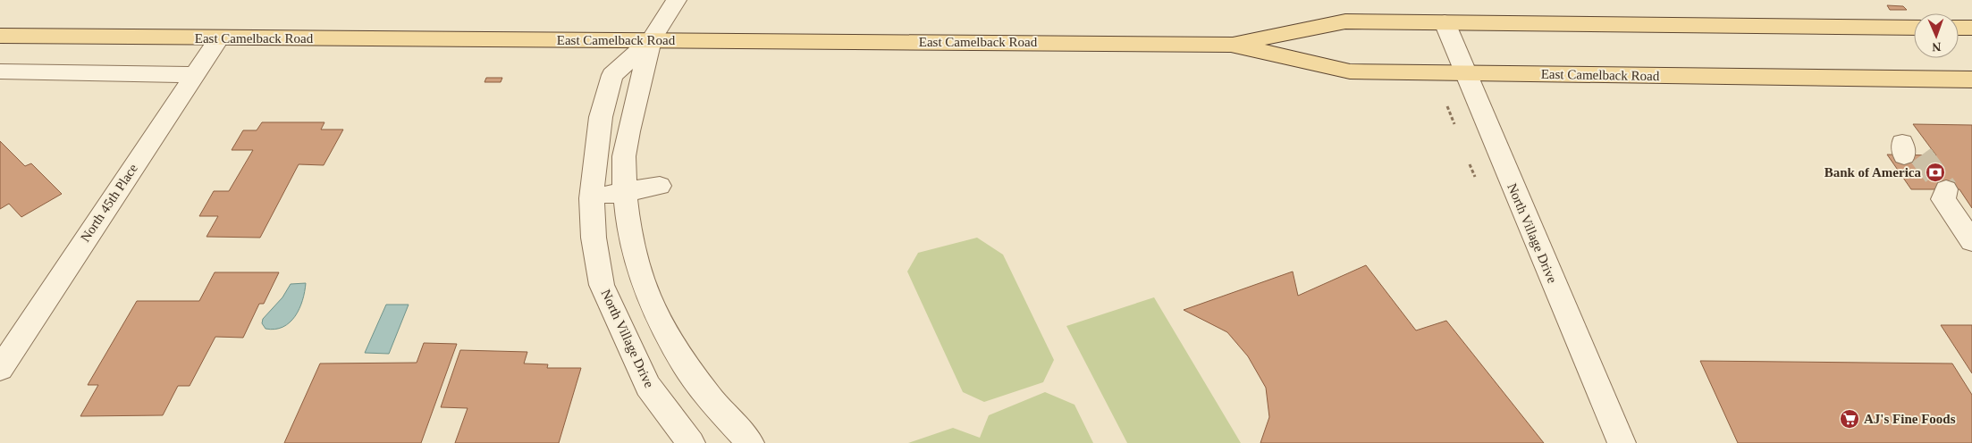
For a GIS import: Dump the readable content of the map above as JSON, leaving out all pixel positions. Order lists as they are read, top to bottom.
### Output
{
  "streets": {
    "main road": ["East Camelback Road"],
    "street": ["North 45th Place", "North Village Drive"]
  },
  "crossings": [
    ["East Camelback Road", "North 45th Place"],
    ["East Camelback Road", "North Village Drive"]
  ],
  "places": {
    "bank": ["Bank of America"],
    "supermarket": ["AJ's Fine Foods"]
  },
  "north": "bottom"
}
